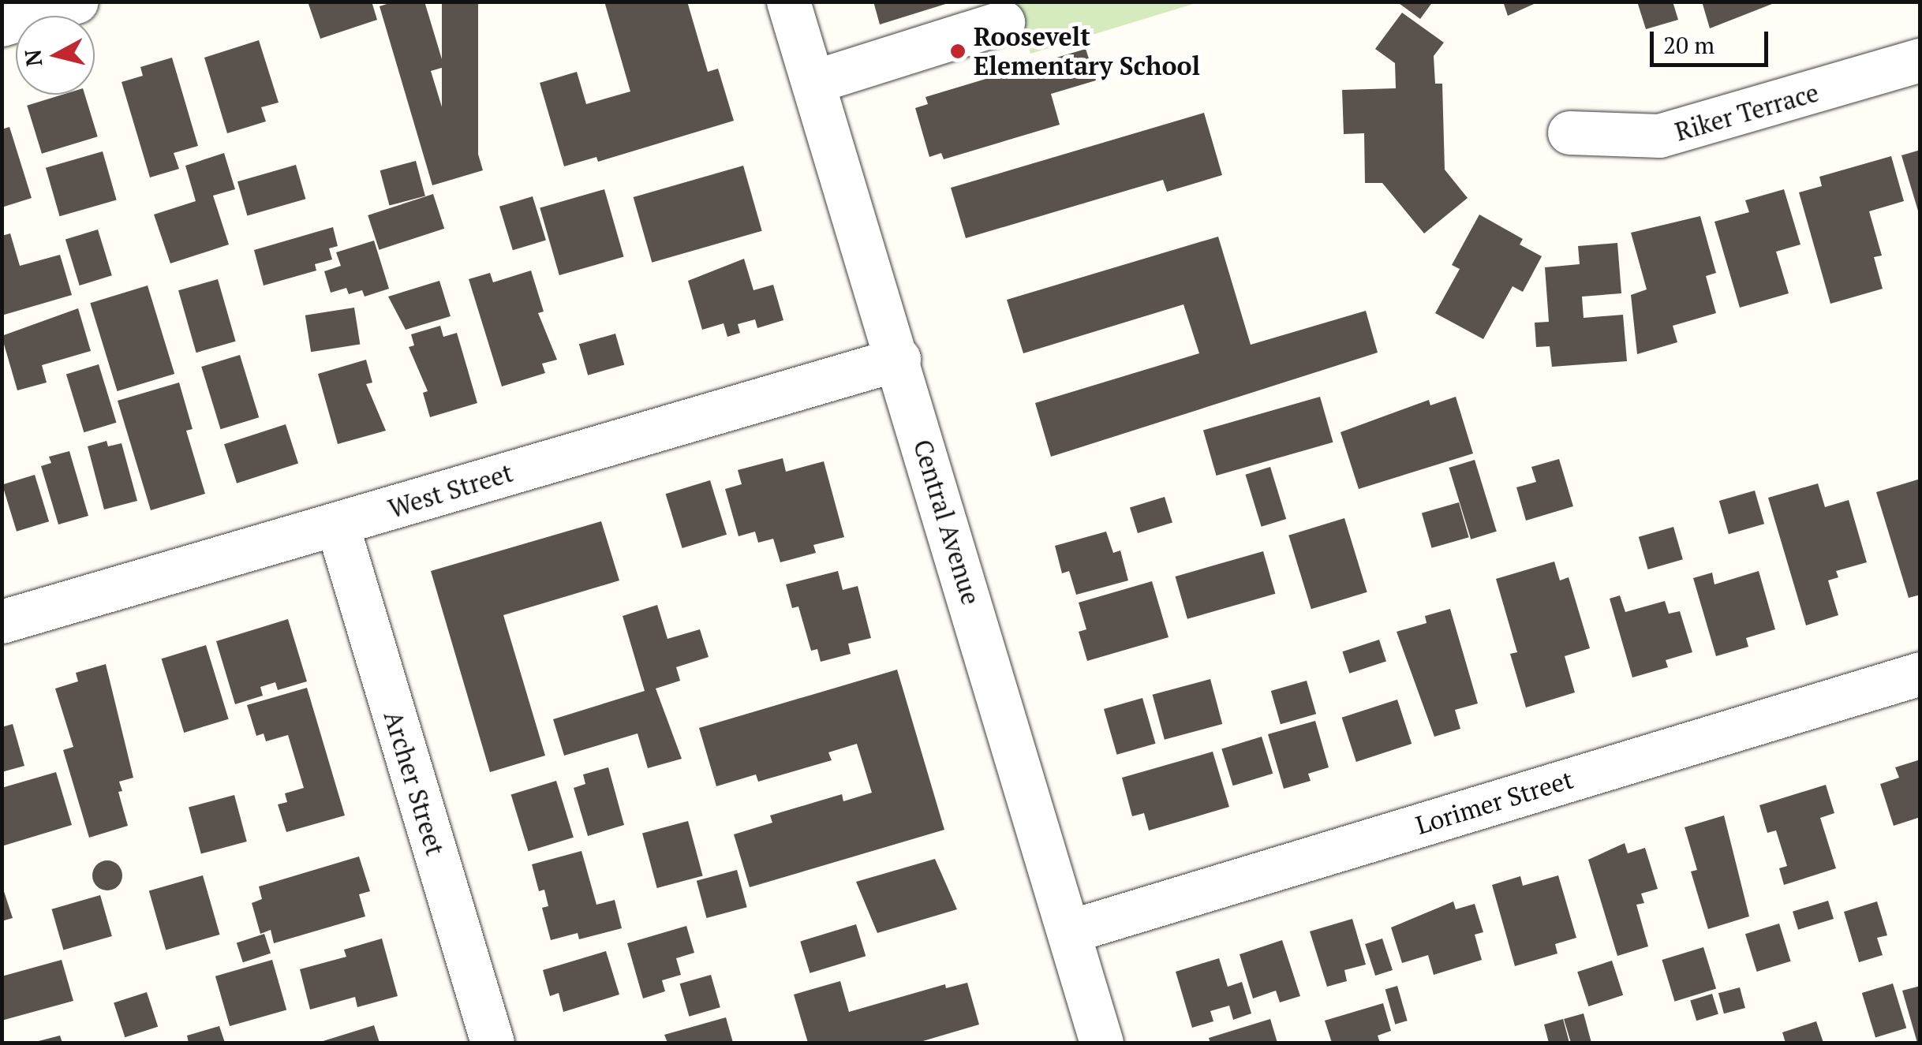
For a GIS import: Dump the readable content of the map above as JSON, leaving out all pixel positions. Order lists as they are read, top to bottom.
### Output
{
  "streets": {
    "street": [
      "Riker Terrace",
      "West Street",
      "Central Avenue",
      "Archer Street",
      "Lorimer Street"
    ]
  },
  "crossings": [
    ["West Street", "Central Avenue"],
    ["West Street", "Archer Street"],
    ["Central Avenue", "Lorimer Street"]
  ],
  "places": ["Roosevelt Elementary School"],
  "scale_bar": "20 m",
  "north": "left"
}
